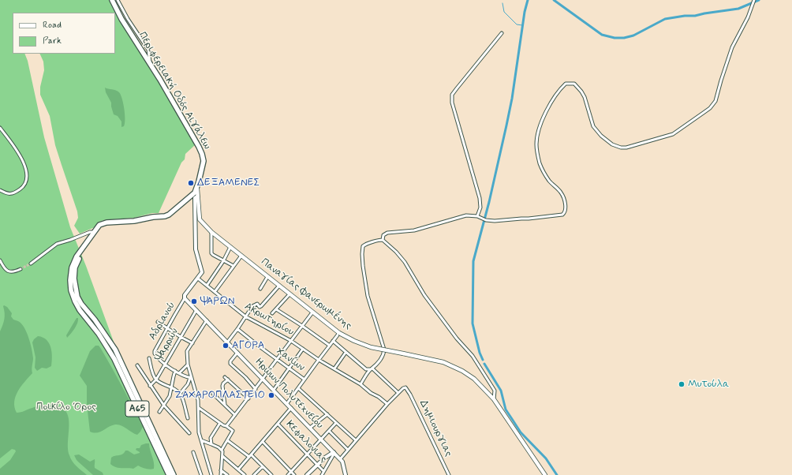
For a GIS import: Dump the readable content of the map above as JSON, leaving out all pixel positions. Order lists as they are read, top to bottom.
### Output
{
  "streets": {
    "highway": ["Περιφερειακή Οδός Αιγάλεω", "Α65"],
    "main road": ["Παναγίας Φανερωμένης"],
    "street": [
      "Ακρωτηρίου",
      "Αδριανού",
      "Ψαρρών",
      "Χανίων",
      "Ηρώων Πολυτεχνείου",
      "Δημιουργιας",
      "Κεφαλονιας"
    ]
  },
  "crossings": [
    ["Περιφερειακή Οδός Αιγάλεω", "Παναγίας Φανερωμένης"],
    ["Αδριανού", "Ψαρρών"],
    ["Αδριανού", "Ηρώων Πολυτεχνείου"],
    ["Ψαρρών", "Ηρώων Πολυτεχνείου"]
  ],
  "parks": ["Ποικίλο Όρος"],
  "places": [
    "ΔΕΞΑΜΕΝΕΣ",
    "ΨΑΡΩΝ",
    "ΑΓΟΡΑ",
    "Μυτούλα",
    "ΖΑΧΑΡΟΠΛΑΣΤΕΙΟ"
  ],
  "legend": ["Road", "Park"]
}
